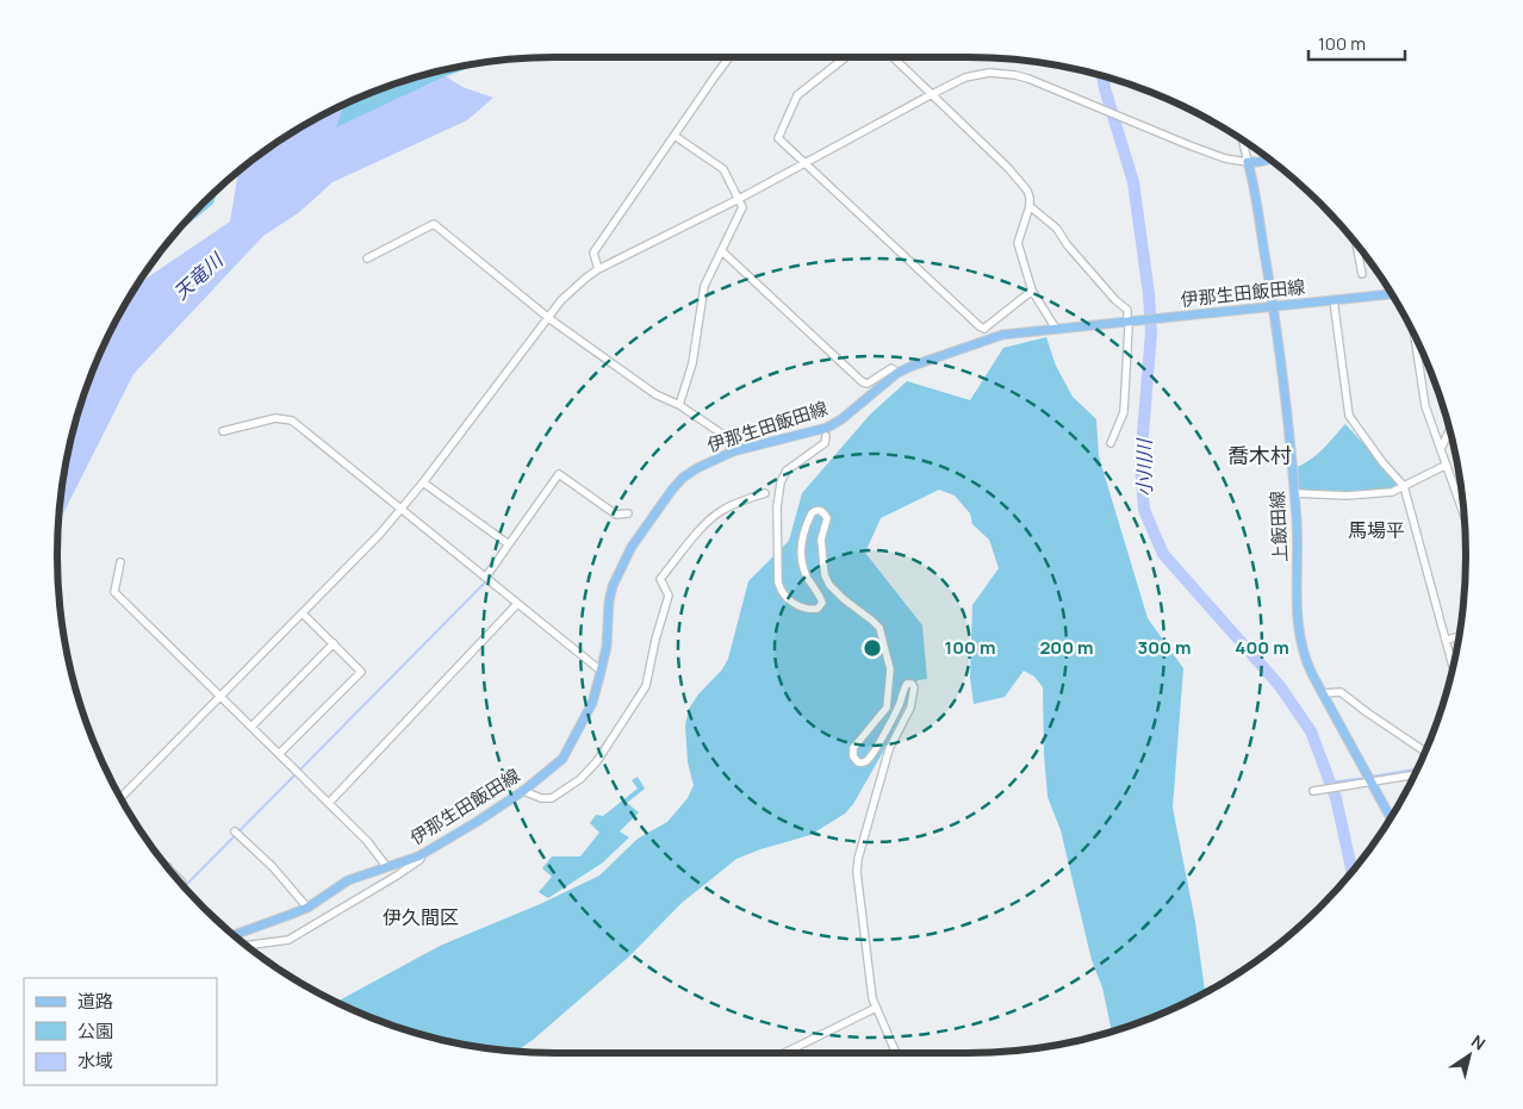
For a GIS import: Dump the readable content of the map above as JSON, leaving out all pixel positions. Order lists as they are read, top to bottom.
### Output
{
  "streets": {
    "main road": ["伊那生田飯田線", "上飯田線"]
  },
  "crossings": [
    ["伊那生田飯田線", "上飯田線"]
  ],
  "districts": ["喬木村", "馬場平", "伊久間区"],
  "water": ["天竜川", "小川川"],
  "legend": ["道路", "公園", "水域"],
  "scale_bar": "100 m",
  "north": "top right",
  "rings": [
    "100 m",
    "200 m",
    "300 m",
    "400 m"
  ]
}
